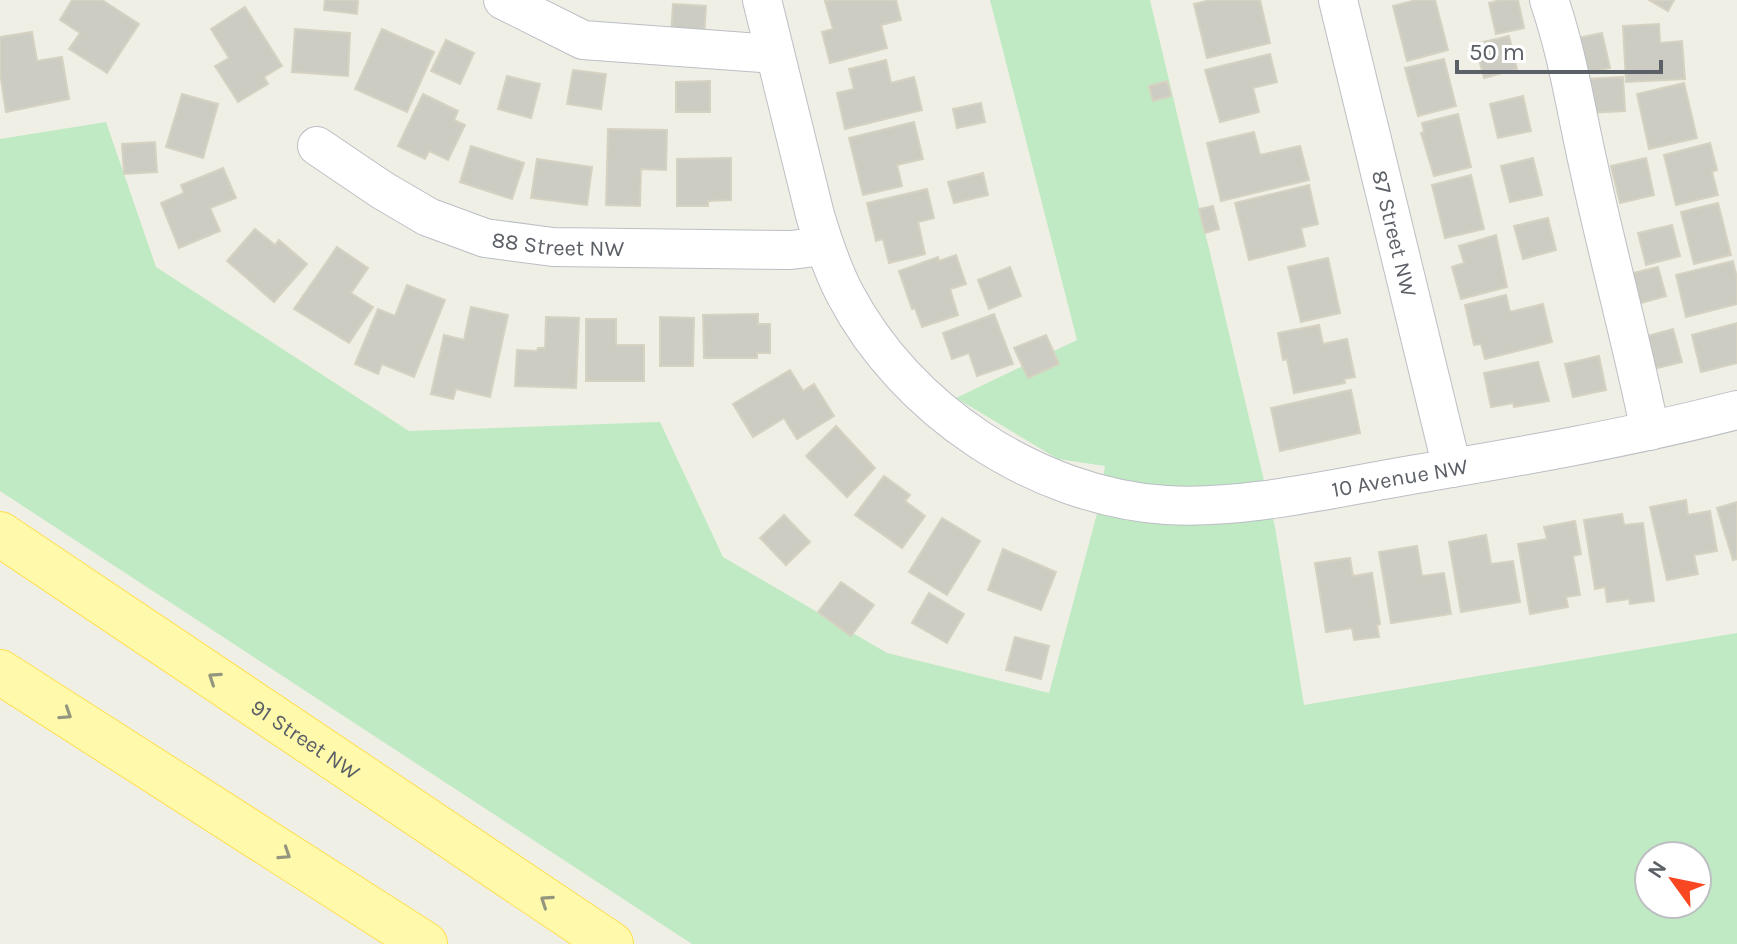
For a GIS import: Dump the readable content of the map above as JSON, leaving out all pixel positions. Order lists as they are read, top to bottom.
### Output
{
  "streets": {
    "main road": ["91 Street NW"],
    "street": ["87 Street NW", "88 Street NW", "10 Avenue NW"]
  },
  "crossings": [
    ["87 Street NW", "10 Avenue NW"],
    ["88 Street NW", "10 Avenue NW"]
  ],
  "scale_bar": "50 m",
  "north": "top left"
}
